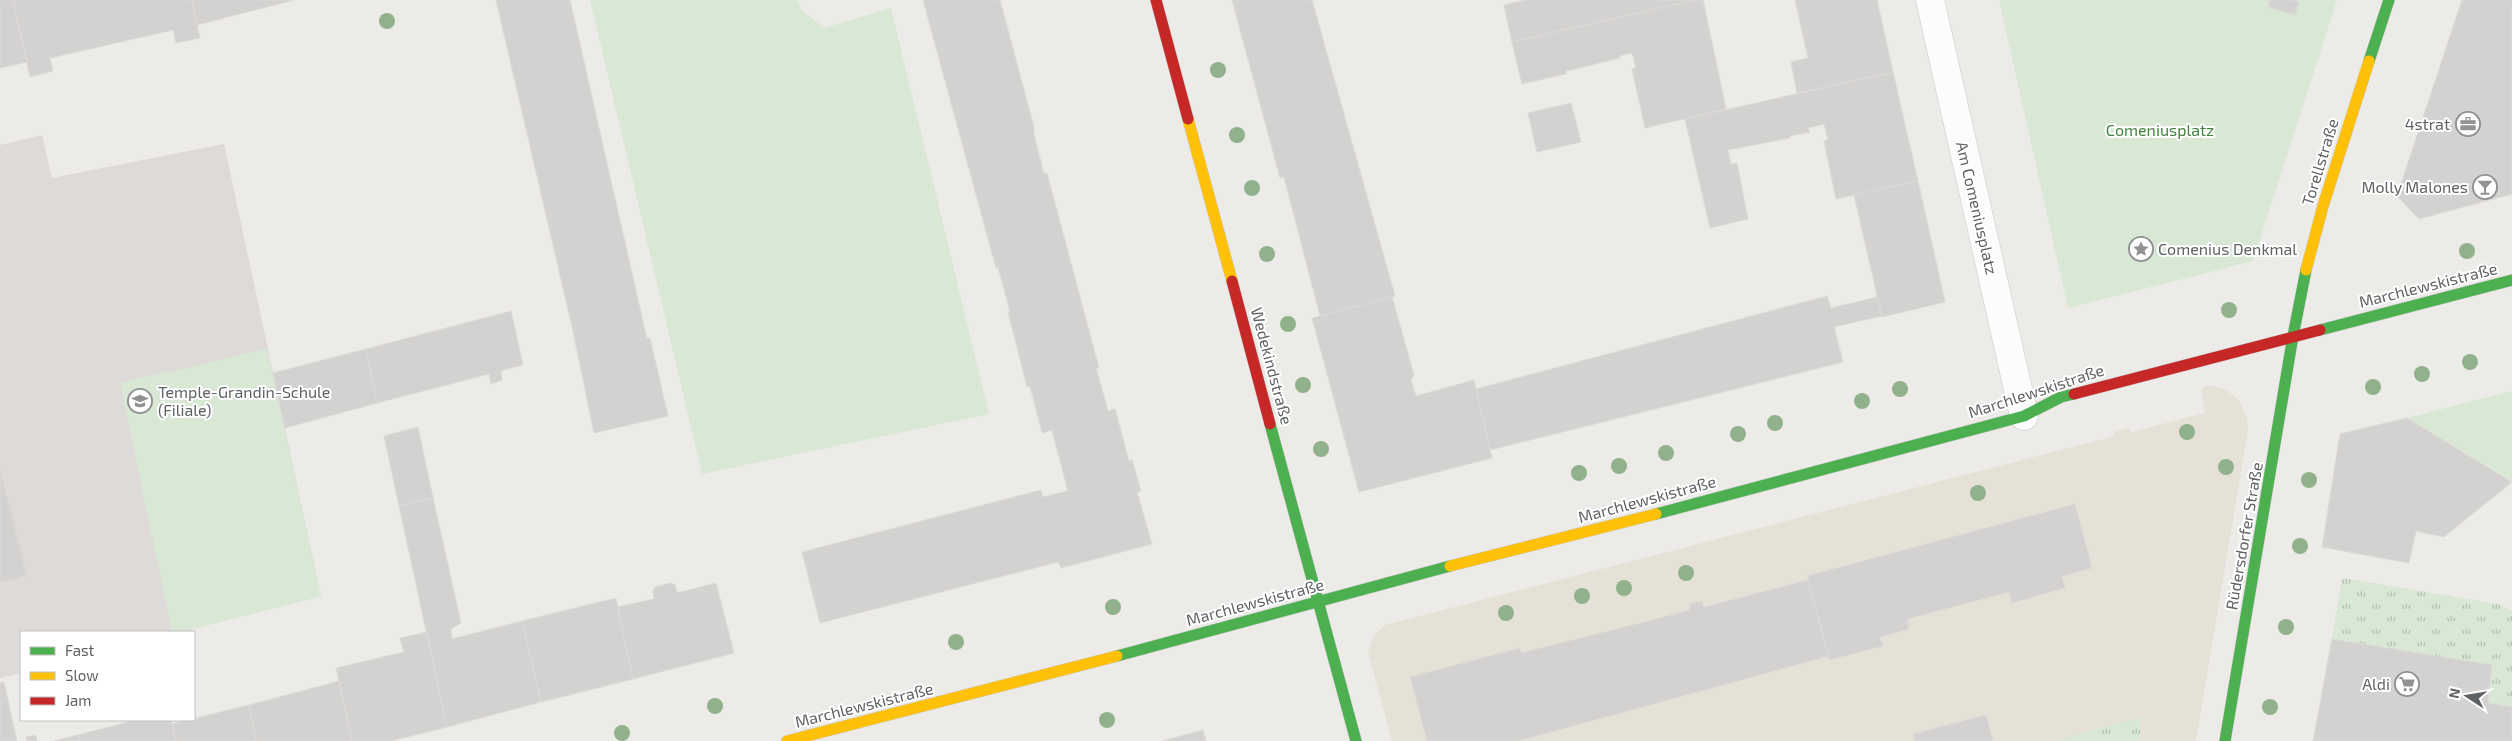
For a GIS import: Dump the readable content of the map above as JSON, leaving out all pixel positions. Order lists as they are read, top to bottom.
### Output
{
  "streets": {
    "street": [
      "Torellstraße",
      "Am Comeniusplatz",
      "Marchlewskistraße",
      "Wedekindstraße",
      "Rüdersdorfer Straße"
    ]
  },
  "crossings": [
    ["Torellstraße", "Marchlewskistraße"],
    ["Torellstraße", "Rüdersdorfer Straße"],
    ["Am Comeniusplatz", "Marchlewskistraße"],
    ["Marchlewskistraße", "Wedekindstraße"],
    ["Marchlewskistraße", "Rüdersdorfer Straße"]
  ],
  "parks": ["Comeniusplatz"],
  "places": {
    "office": ["4strat"],
    "bar": ["Molly Malones"],
    "place": ["Comenius Denkmal"],
    "school or university": ["Temple-Grandin-Schule (Filiale)"],
    "supermarket": ["Aldi"]
  },
  "legend": ["Fast", "Slow", "Jam"],
  "north": "left"
}
